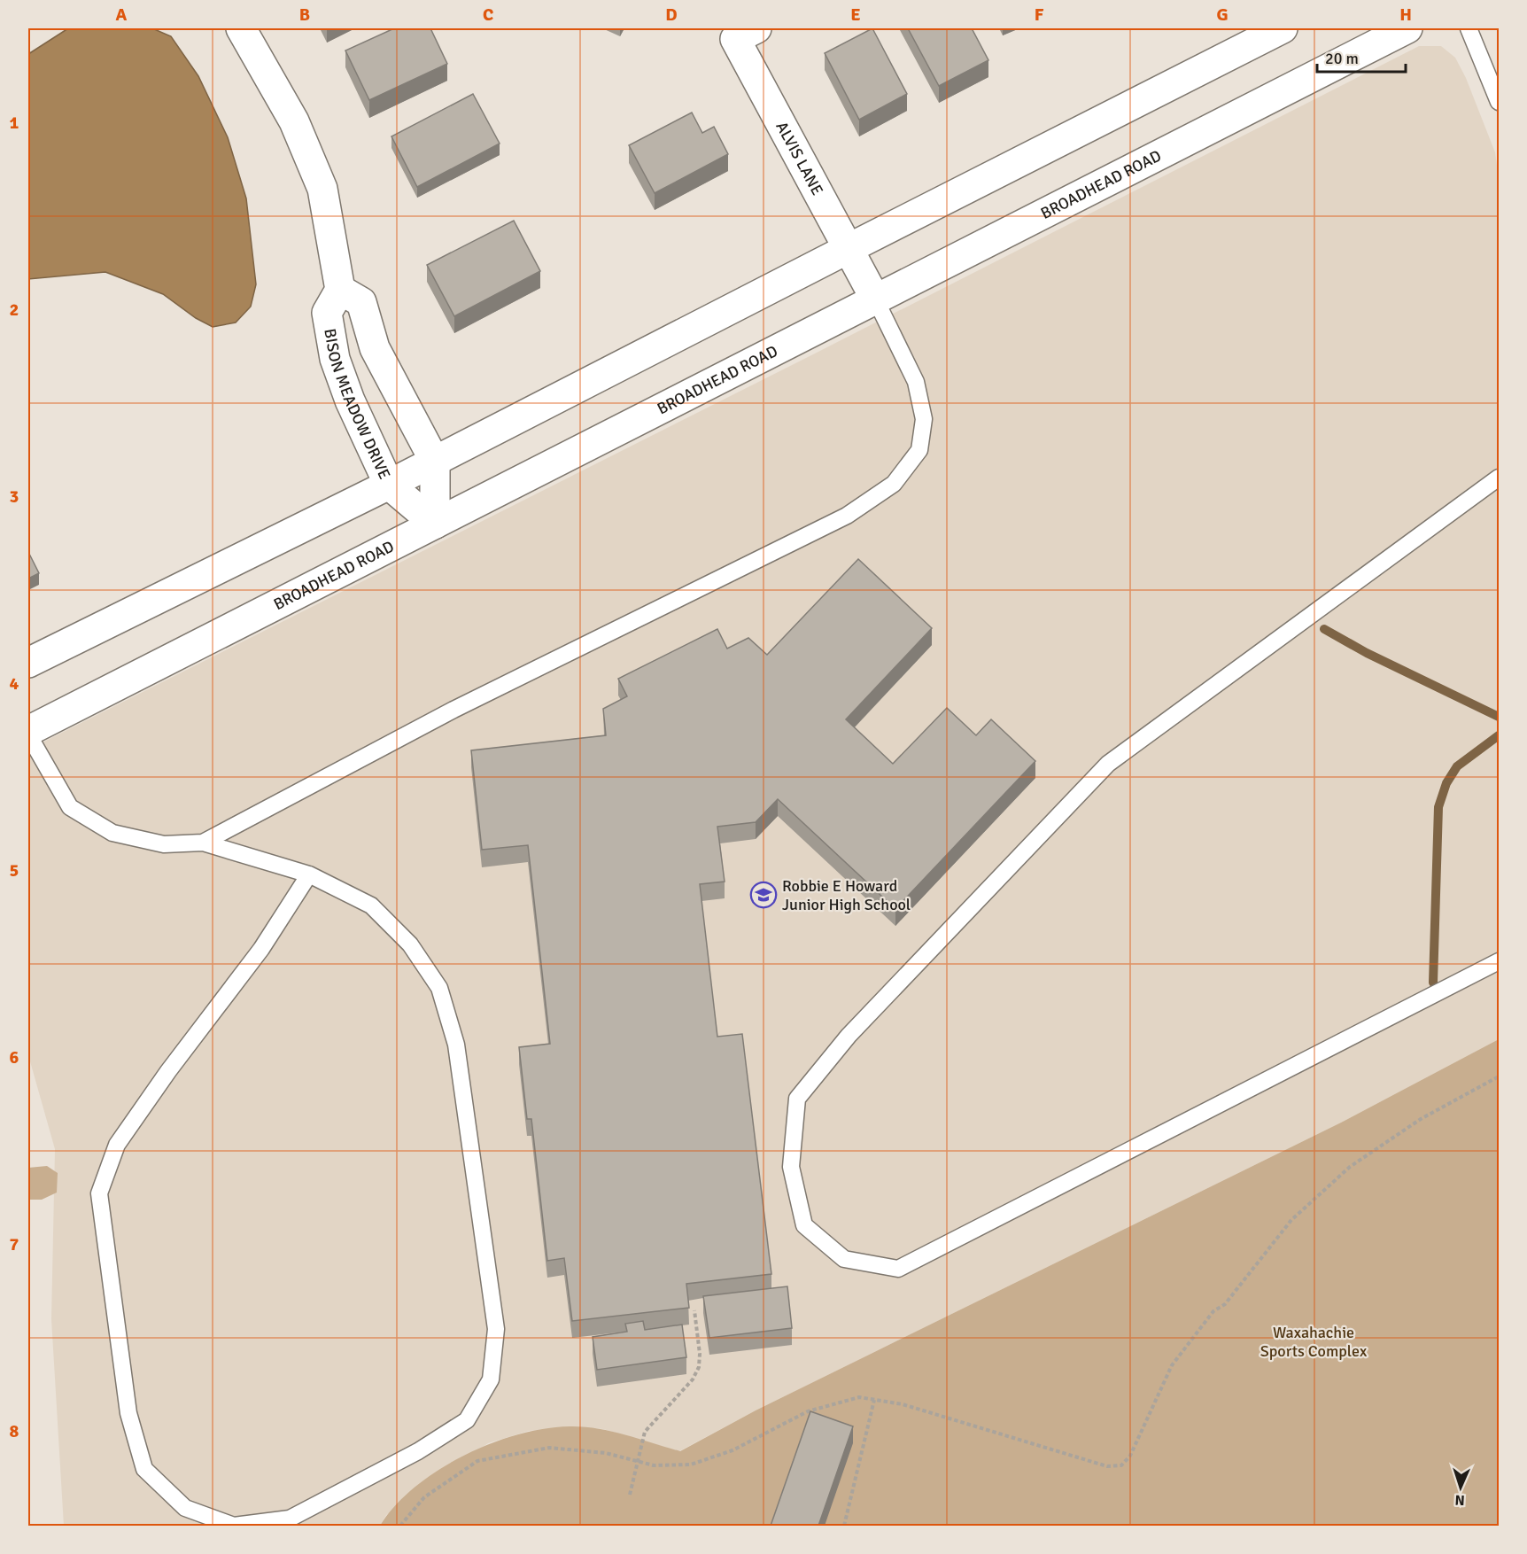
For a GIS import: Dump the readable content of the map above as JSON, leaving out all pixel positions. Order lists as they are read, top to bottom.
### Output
{
  "streets": {
    "street": ["ALVIS LANE", "BROADHEAD ROAD", "BISON MEADOW DRIVE"]
  },
  "crossings": [
    ["ALVIS LANE", "BROADHEAD ROAD"],
    ["BROADHEAD ROAD", "BISON MEADOW DRIVE"]
  ],
  "parks": ["Waxahachie Sports Complex"],
  "places": {
    "school or university": ["Robbie E Howard Junior High School"]
  },
  "scale_bar": "20 m",
  "north": "bottom",
  "grid": {
    "columns": [
      "A",
      "B",
      "C",
      "D",
      "E",
      "F",
      "G",
      "H"
    ],
    "rows": [
      "1",
      "2",
      "3",
      "4",
      "5",
      "6",
      "7",
      "8"
    ]
  }
}
